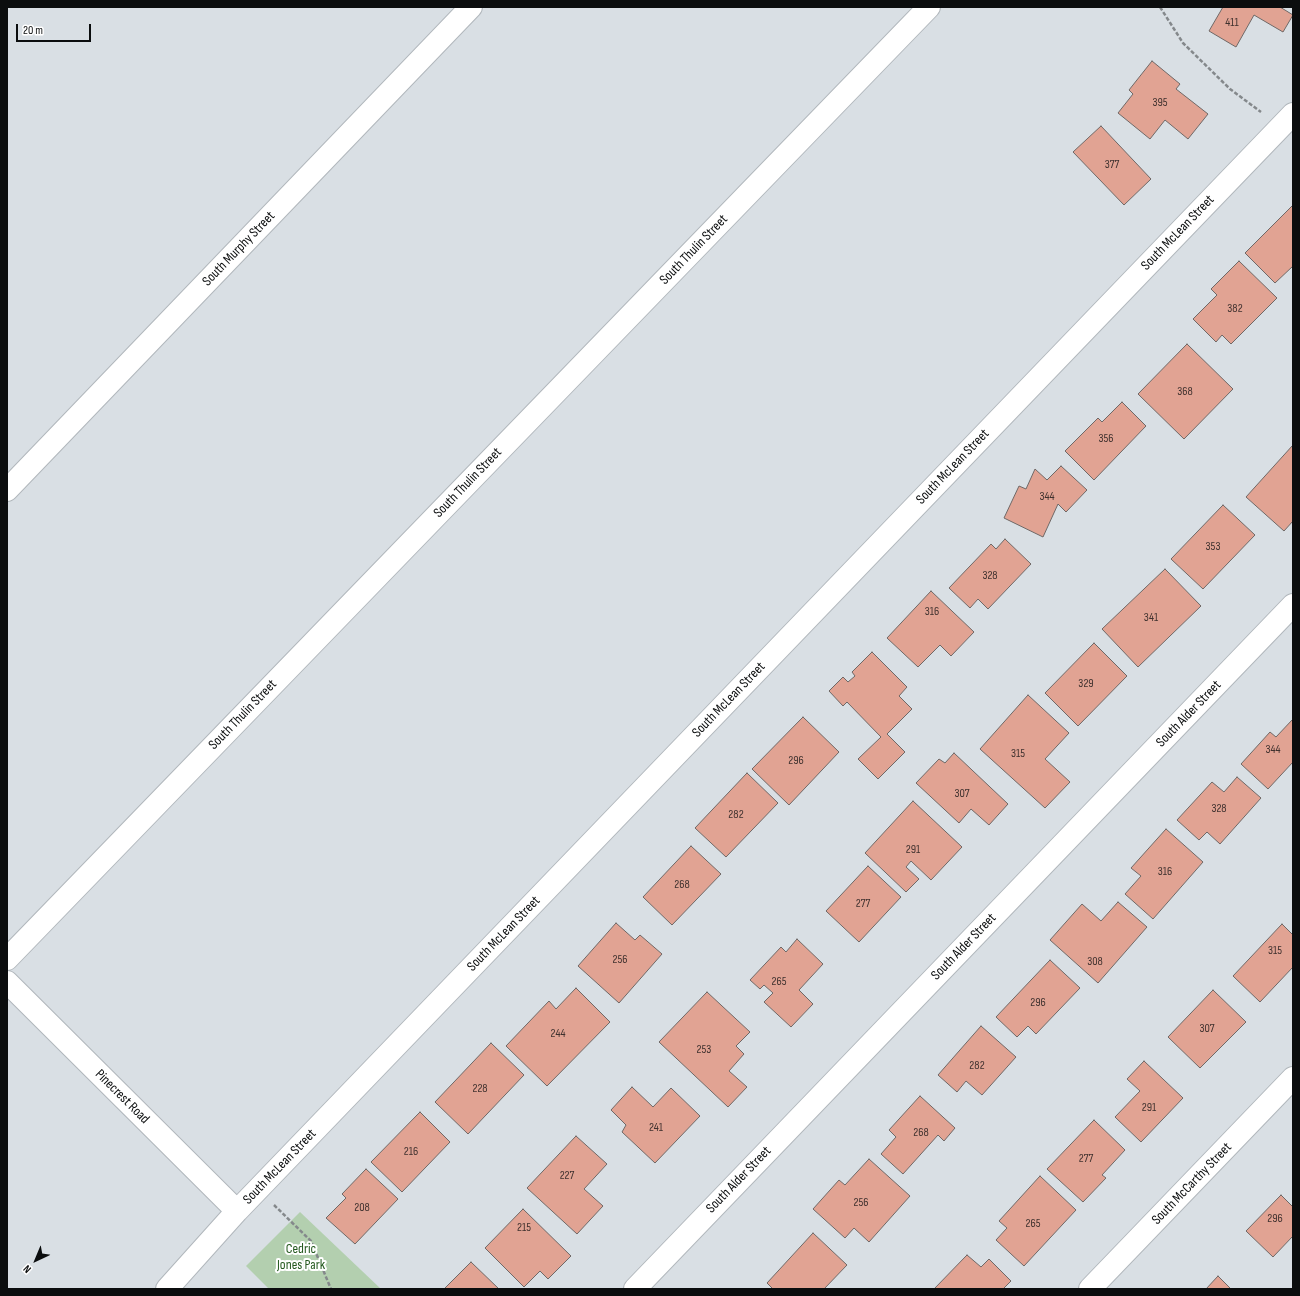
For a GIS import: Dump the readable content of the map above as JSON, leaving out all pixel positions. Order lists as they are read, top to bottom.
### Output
{
  "streets": {
    "street": [
      "South McLean Street",
      "South Murphy Street",
      "South Thulin Street",
      "South Alder Street",
      "Pinecrest Road",
      "South McCarthy Street"
    ]
  },
  "crossings": [
    ["South McLean Street", "Pinecrest Road"]
  ],
  "parks": ["Cedric Jones Park"],
  "house_numbers": [
    "411",
    "395",
    "377",
    "382",
    "368",
    "356",
    "344",
    "353",
    "328",
    "316",
    "341",
    "329",
    "344",
    "315",
    "296",
    "307",
    "328",
    "282",
    "291",
    "316",
    "268",
    "277",
    "315",
    "256",
    "308",
    "265",
    "296",
    "307",
    "244",
    "253",
    "282",
    "228",
    "291",
    "241",
    "268",
    "216",
    "277",
    "227",
    "256",
    "208",
    "296",
    "265",
    "215"
  ],
  "scale_bar": "20 m",
  "north": "bottom left"
}
